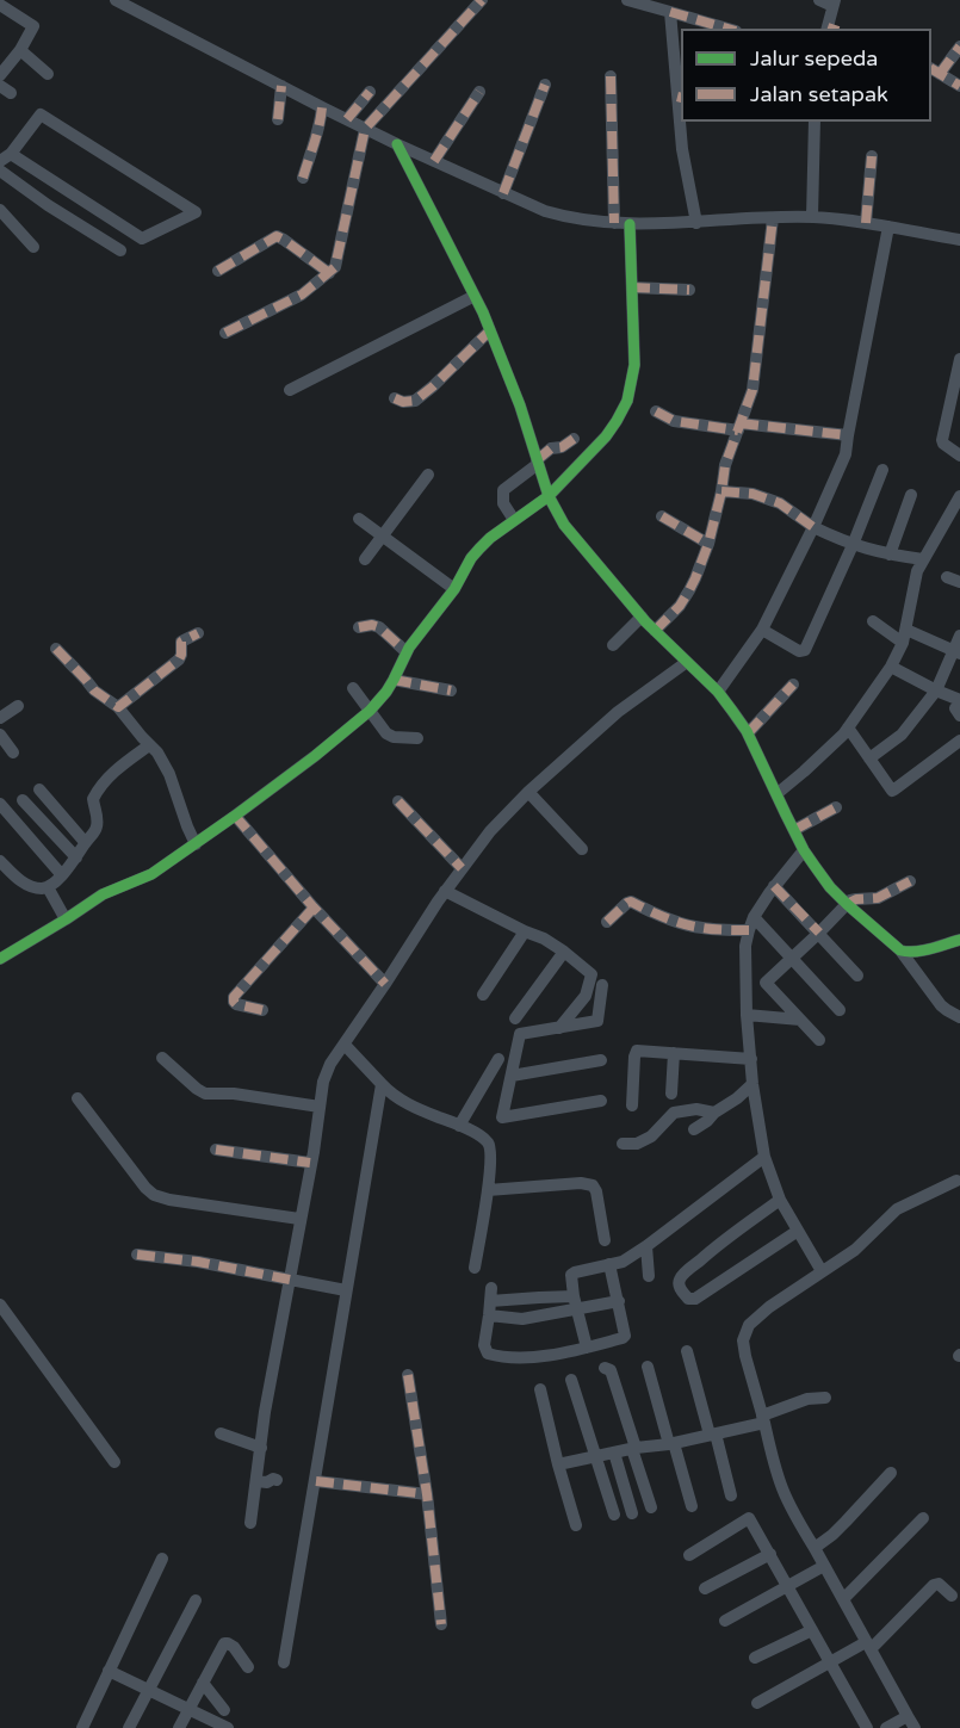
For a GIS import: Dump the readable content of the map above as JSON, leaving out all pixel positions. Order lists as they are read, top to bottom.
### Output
{
  "legend": ["Jalur sepeda", "Jalan setapak"]
}
